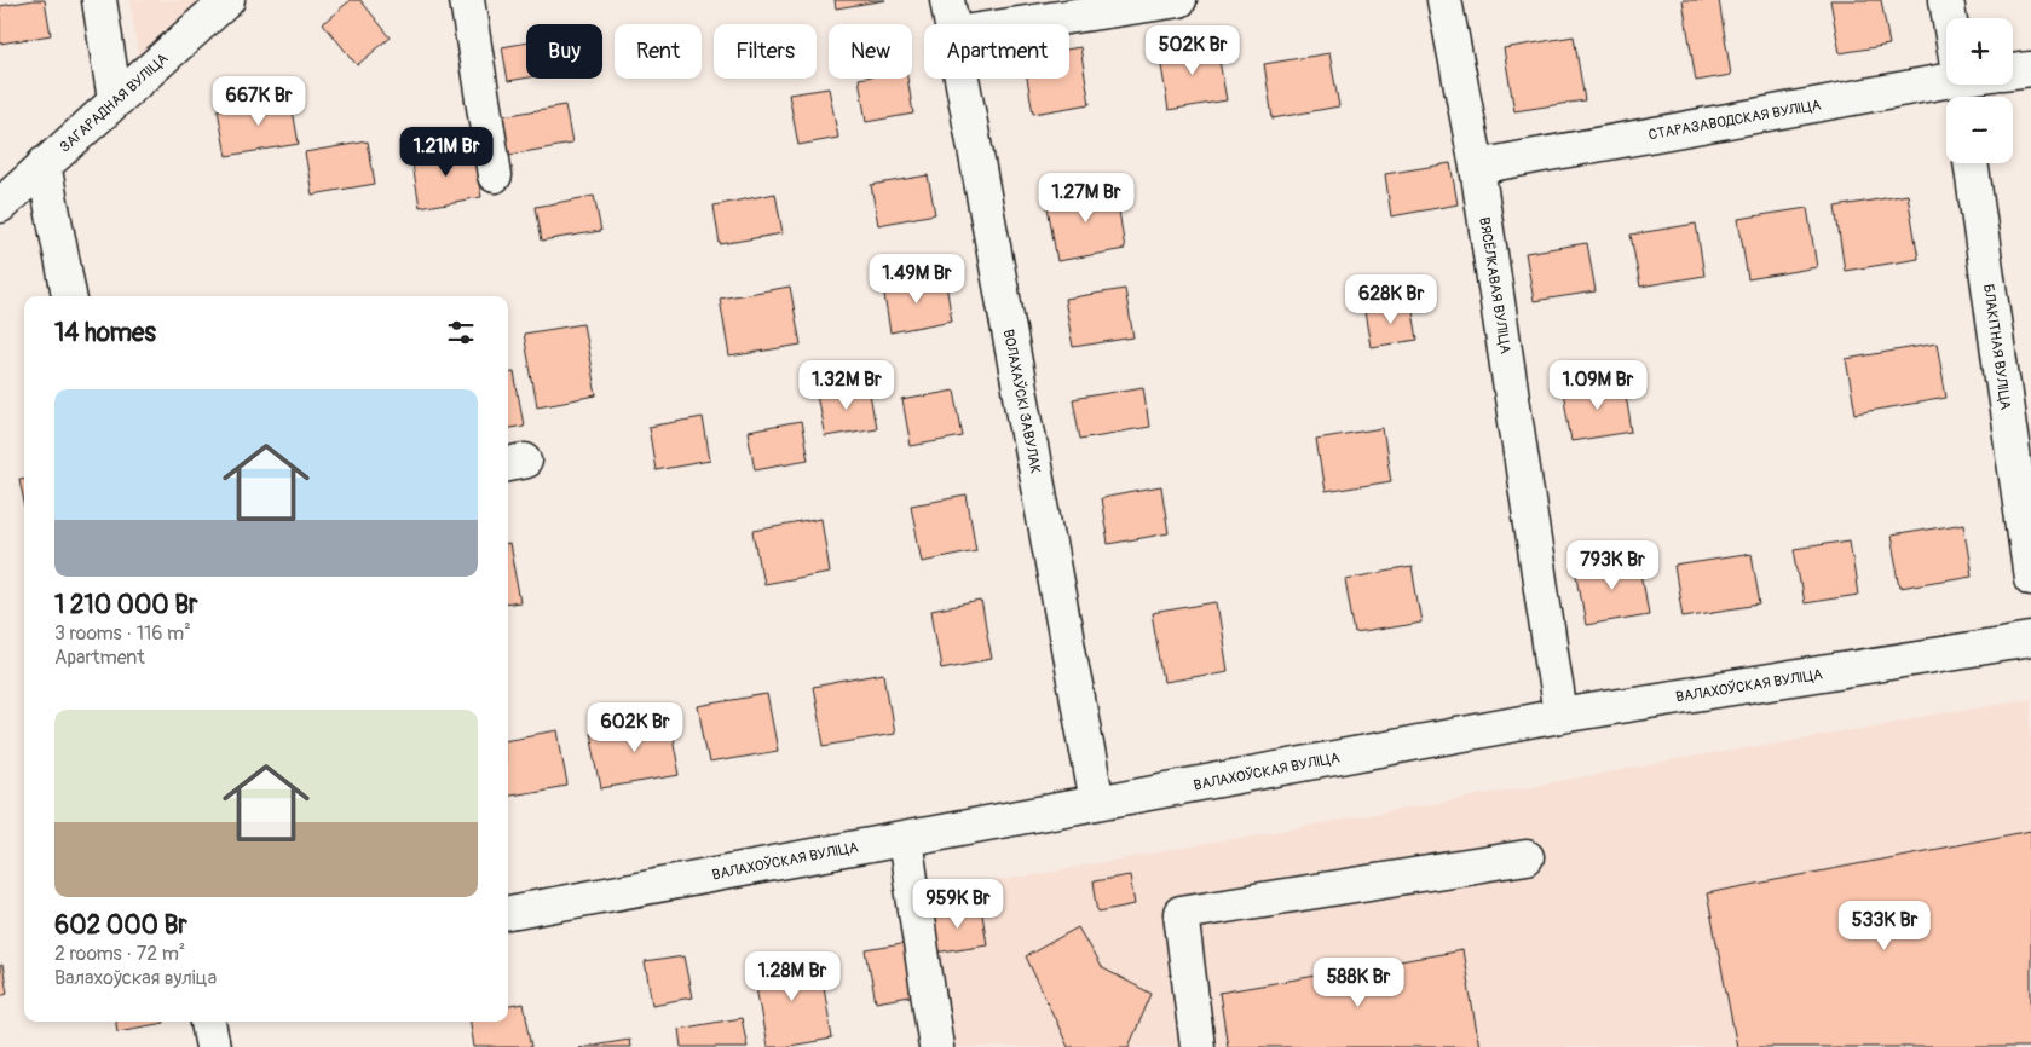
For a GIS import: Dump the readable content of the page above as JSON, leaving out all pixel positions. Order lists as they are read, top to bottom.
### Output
{
  "streets": {
    "street": [
      "ЗАГАРАДНАЯ ВУЛІЦА",
      "СТАРАЗАВОДСКАЯ ВУЛІЦА",
      "ВЯСЁЛКАВАЯ ВУЛІЦА",
      "БЛАКІТНАЯ ВУЛІЦА",
      "ВОЛАХАЎСКІ ЗАВУЛАК",
      "ВАЛАХОЎСКАЯ ВУЛІЦА"
    ]
  },
  "crossings": [
    ["СТАРАЗАВОДСКАЯ ВУЛІЦА", "ВЯСЁЛКАВАЯ ВУЛІЦА"],
    ["ВЯСЁЛКАВАЯ ВУЛІЦА", "ВАЛАХОЎСКАЯ ВУЛІЦА"],
    ["ВОЛАХАЎСКІ ЗАВУЛАК", "ВАЛАХОЎСКАЯ ВУЛІЦА"]
  ],
  "page": {
    "map_buttons": ["+", "−"],
    "chip": [
      "Buy",
      "Rent",
      "Filters",
      "New",
      "Apartment"
    ],
    "price": [
      "502K Br",
      "667K Br",
      "1.21M Br",
      "1.27M Br",
      "1.49M Br",
      "628K Br",
      "1.32M Br",
      "1.09M Br",
      "793K Br",
      "602K Br",
      "959K Br",
      "533K Br",
      "1.28M Br",
      "588K Br"
    ],
    "heading": "14 homes",
    "list": [
      {
        "name": "1 210 000 Br",
        "note": "3 rooms · 116 m² · Apartment"
      },
      {
        "name": "602 000 Br",
        "note": "2 rooms · 72 m² · Валахоўская вуліца"
      }
    ]
  }
}
